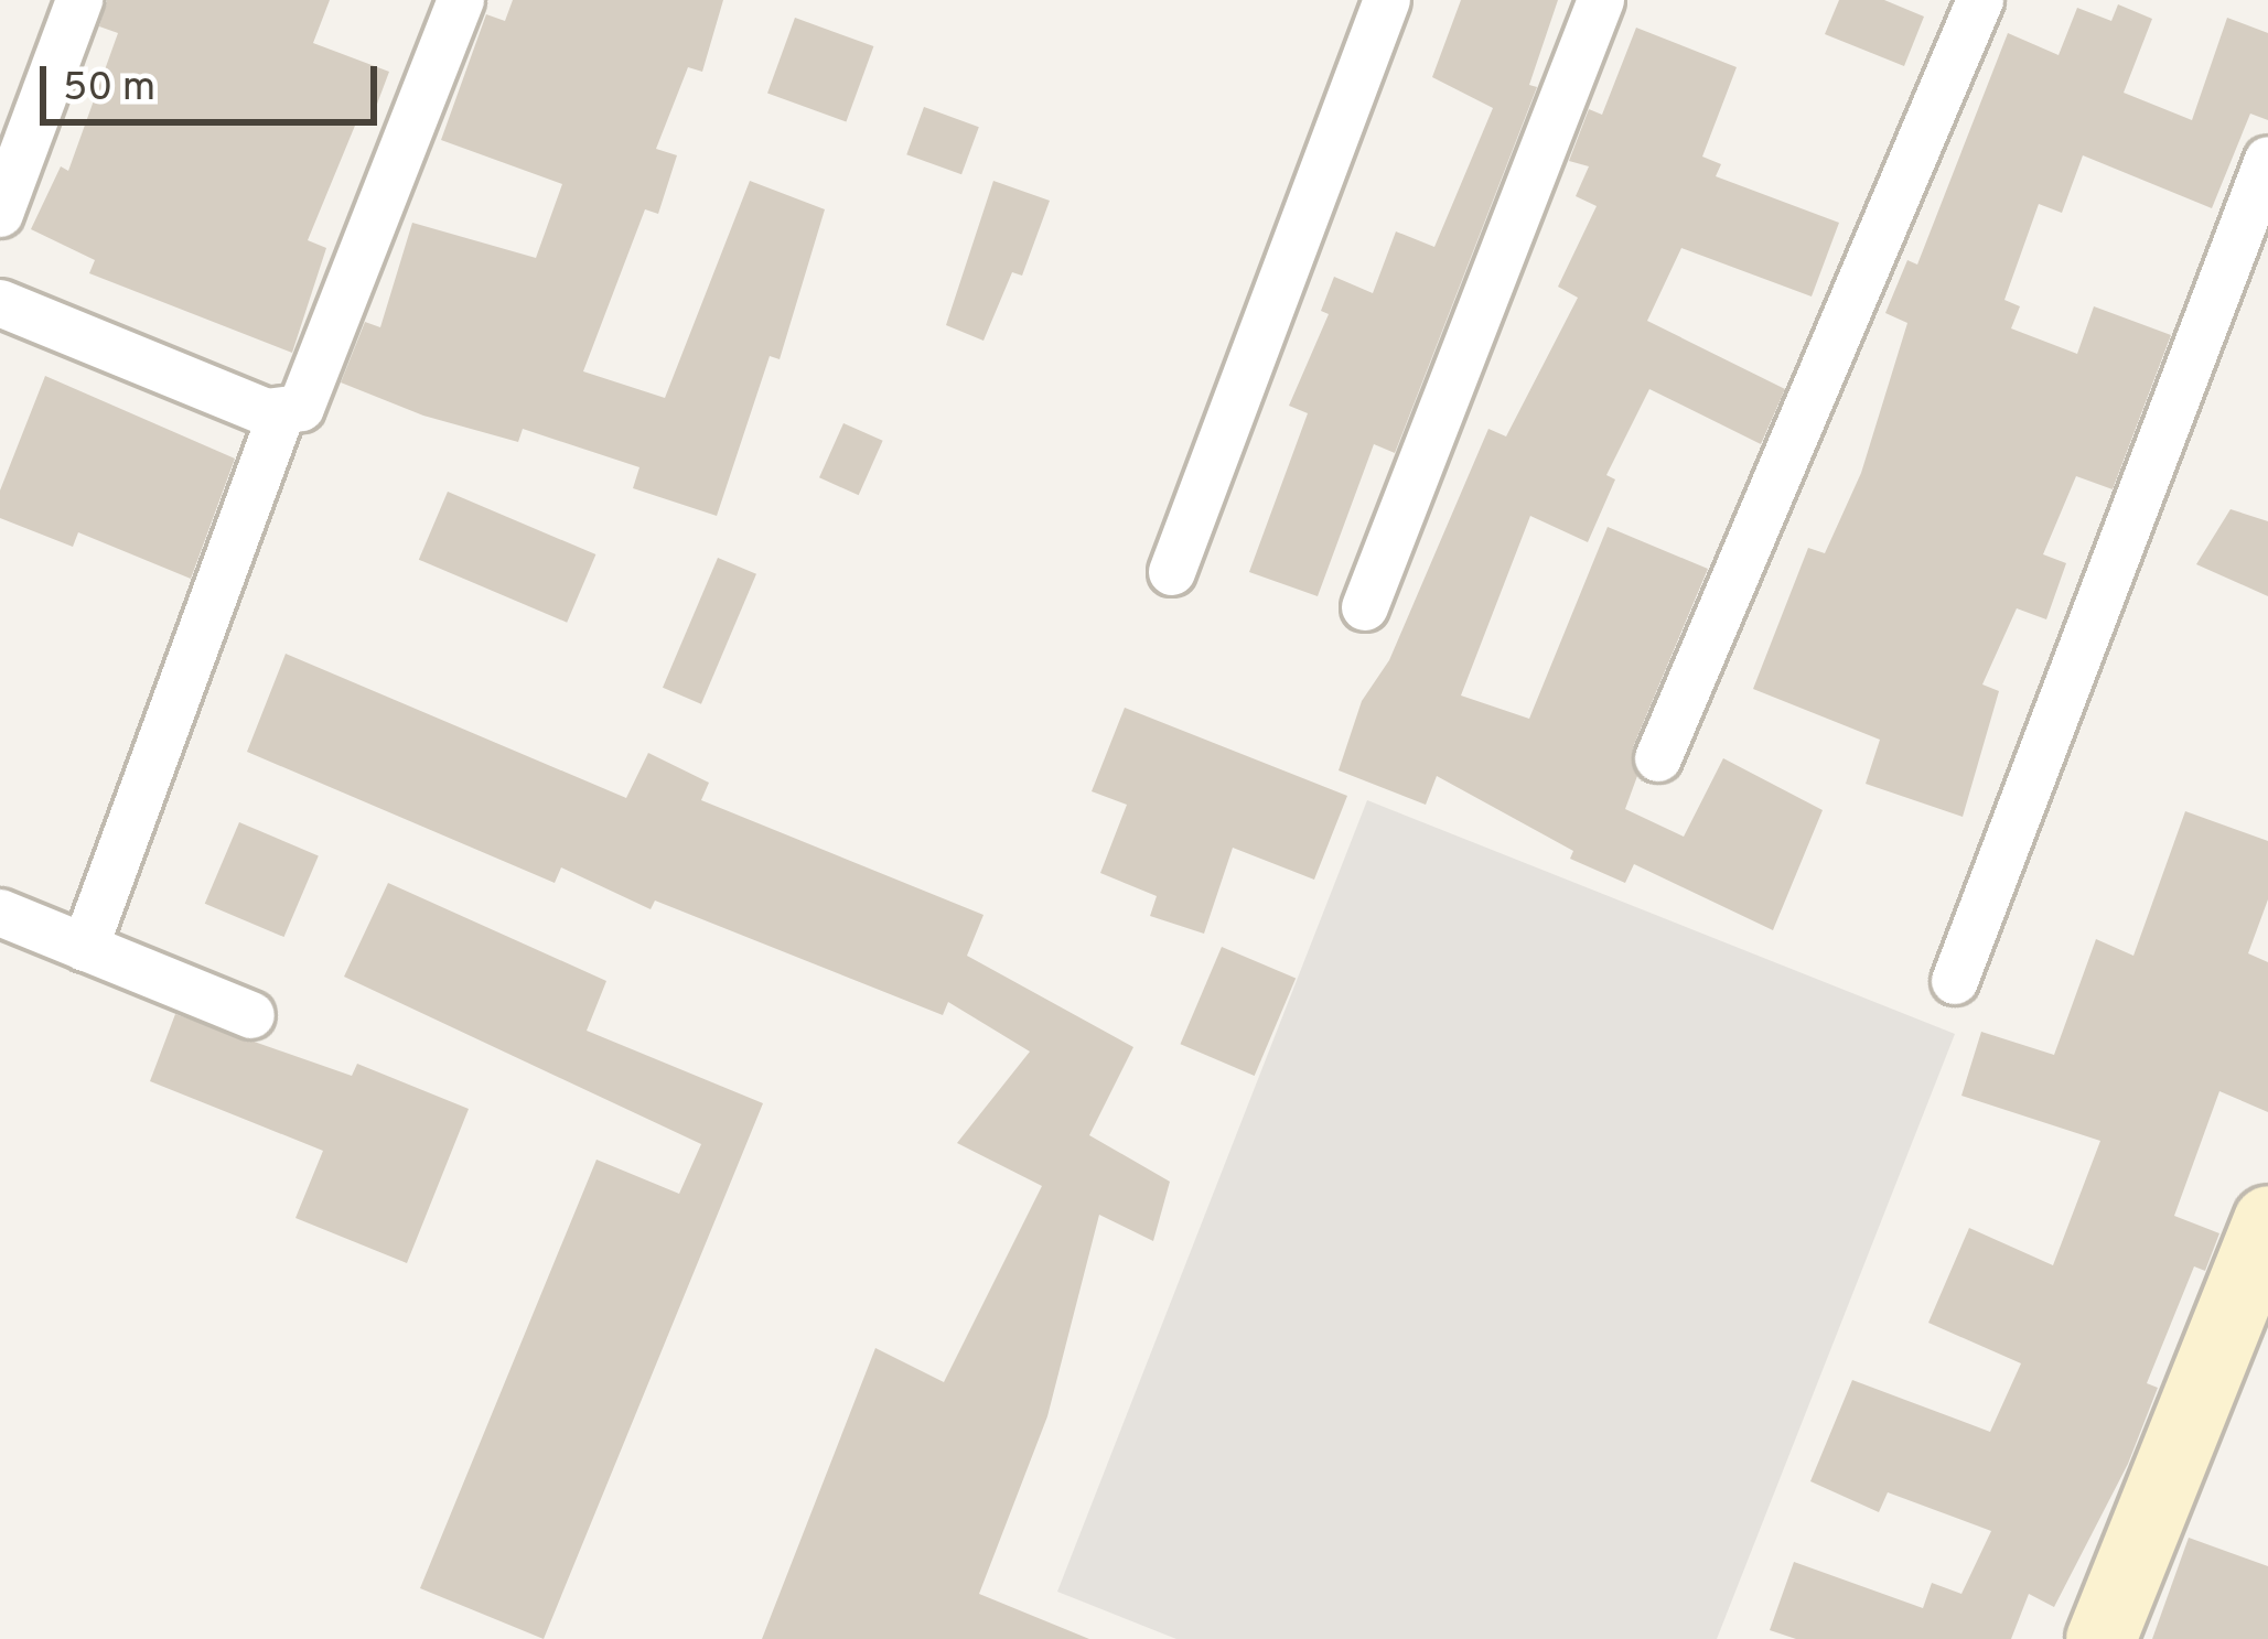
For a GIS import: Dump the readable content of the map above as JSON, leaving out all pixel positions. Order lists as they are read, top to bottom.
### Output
{
  "scale_bar": "50 m"
}
